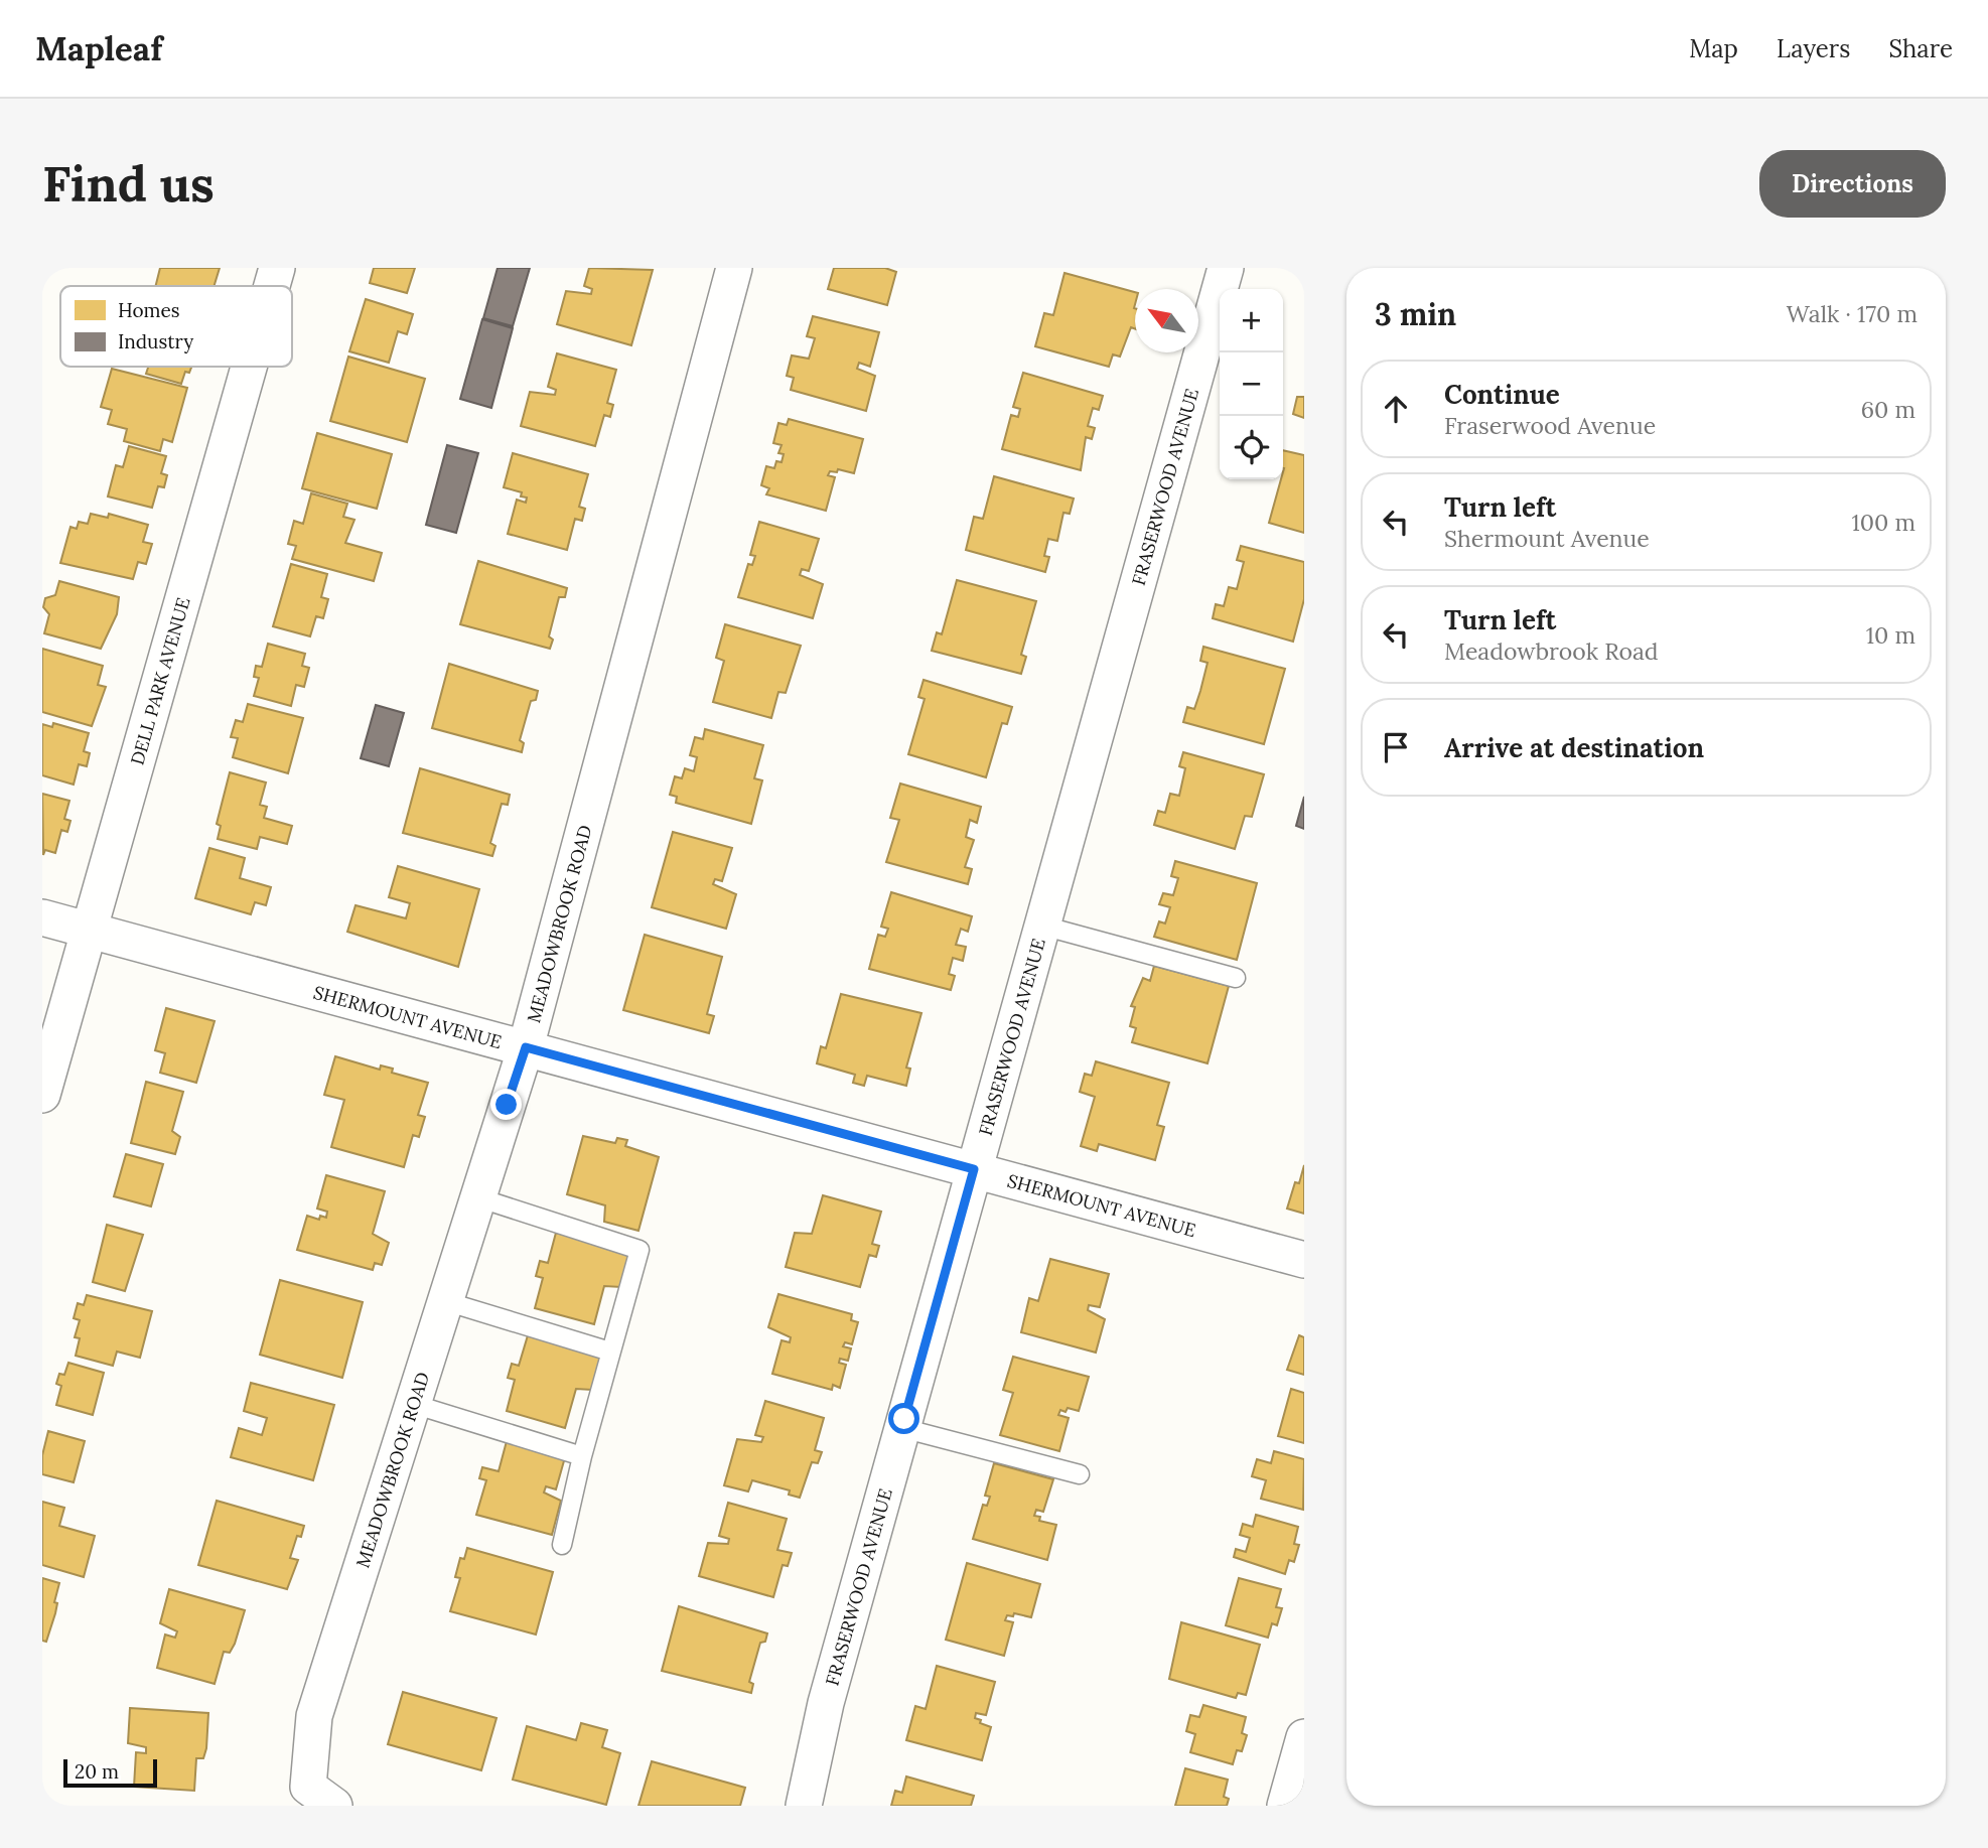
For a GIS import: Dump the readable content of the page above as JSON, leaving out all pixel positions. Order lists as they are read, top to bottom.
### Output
{
  "streets": {
    "street": [
      "FRASERWOOD AVENUE",
      "DELL PARK AVENUE",
      "MEADOWBROOK ROAD",
      "SHERMOUNT AVENUE"
    ]
  },
  "crossings": [
    ["FRASERWOOD AVENUE", "SHERMOUNT AVENUE"],
    ["DELL PARK AVENUE", "SHERMOUNT AVENUE"],
    ["MEADOWBROOK ROAD", "SHERMOUNT AVENUE"]
  ],
  "legend": ["Homes", "Industry"],
  "scale_bar": "20 m",
  "north": "top left",
  "page": {
    "header": "Mapleaf",
    "nav": ["Map", "Layers", "Share"],
    "buttons": "Directions",
    "title": "Find us",
    "heading": ["3 min", "Walk · 170 m"],
    "map_buttons": ["+", "−"],
    "list": [
      ["Continue", "Fraserwood Avenue", "60 m"],
      ["Turn left", "Shermount Avenue", "100 m"],
      ["Turn left", "Meadowbrook Road", "10 m"],
      "Arrive at destination"
    ],
    "scale": "20 m"
  }
}
